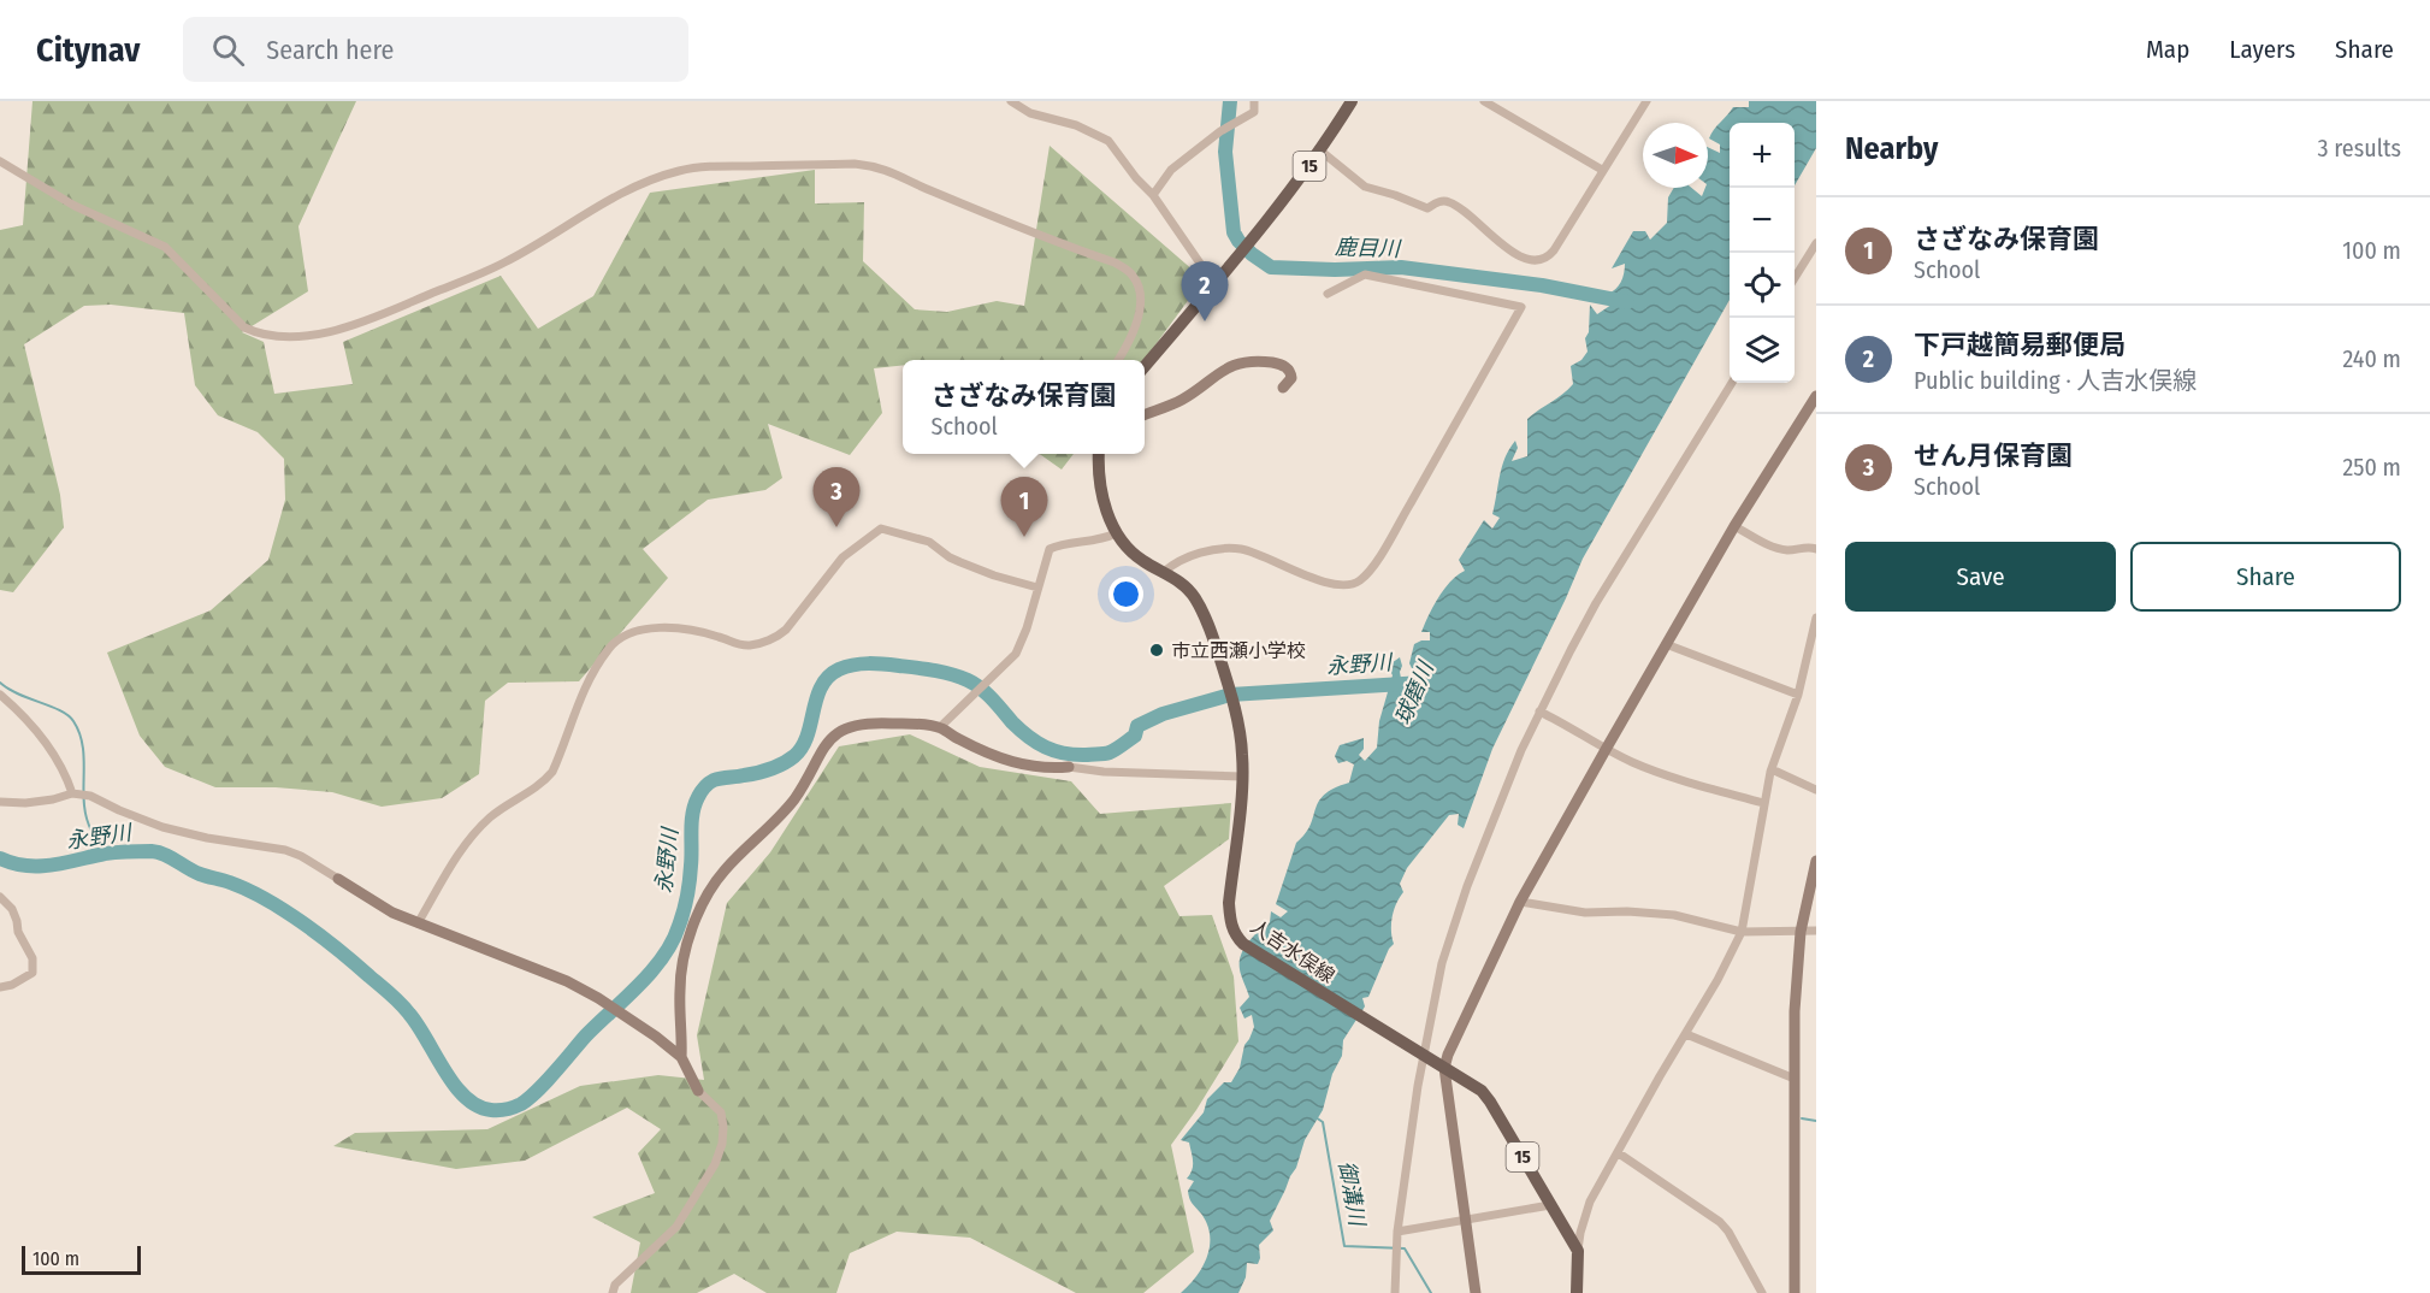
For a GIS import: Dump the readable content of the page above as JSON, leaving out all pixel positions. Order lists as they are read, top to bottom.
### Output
{
  "streets": {
    "main road": ["15", "人吉水俣線"]
  },
  "water": [
    "鹿目川",
    "永野川",
    "球磨川",
    "御溝川"
  ],
  "places": ["市立西瀬小学校"],
  "scale_bar": "100 m",
  "north": "right",
  "page": {
    "header": "Citynav",
    "search": "Search here",
    "nav": ["Map", "Layers", "Share"],
    "heading": ["Nearby", "3 results"],
    "map_buttons": ["+", "−"],
    "list": [
      {
        "mark": "1",
        "name": "さざなみ保育園",
        "note": "School",
        "value": "100 m"
      },
      {
        "mark": "2",
        "name": "下戸越簡易郵便局",
        "note": "Public building · 人吉水俣線",
        "value": "240 m"
      },
      {
        "mark": "3",
        "name": "せん月保育園",
        "note": "School",
        "value": "250 m"
      }
    ],
    "pins": ["2", "3", "1"],
    "popup": ["さざなみ保育園", "School"],
    "buttons": ["Save", "Share"],
    "scale": "100 m"
  }
}
